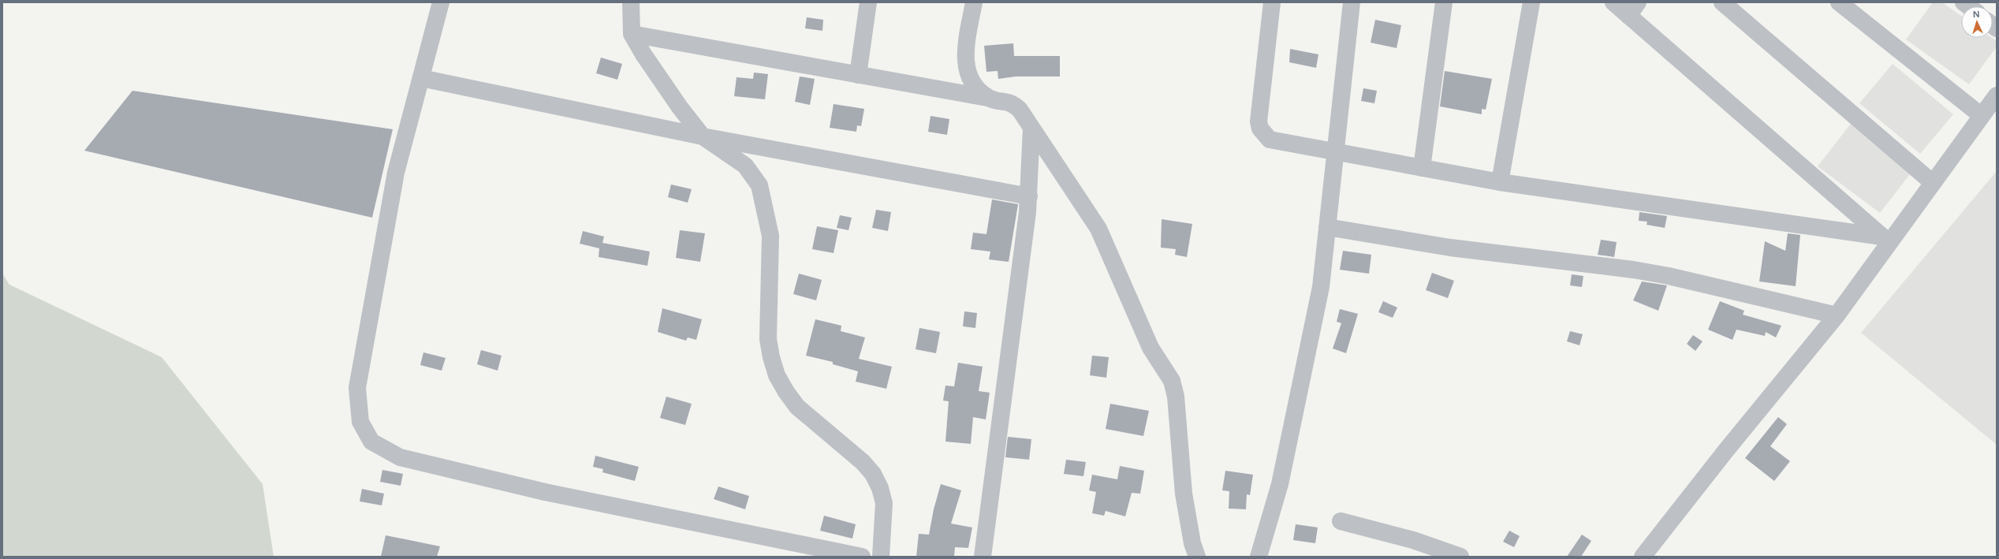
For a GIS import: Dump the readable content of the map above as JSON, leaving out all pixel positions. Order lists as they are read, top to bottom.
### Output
{
  "north": "top"
}
